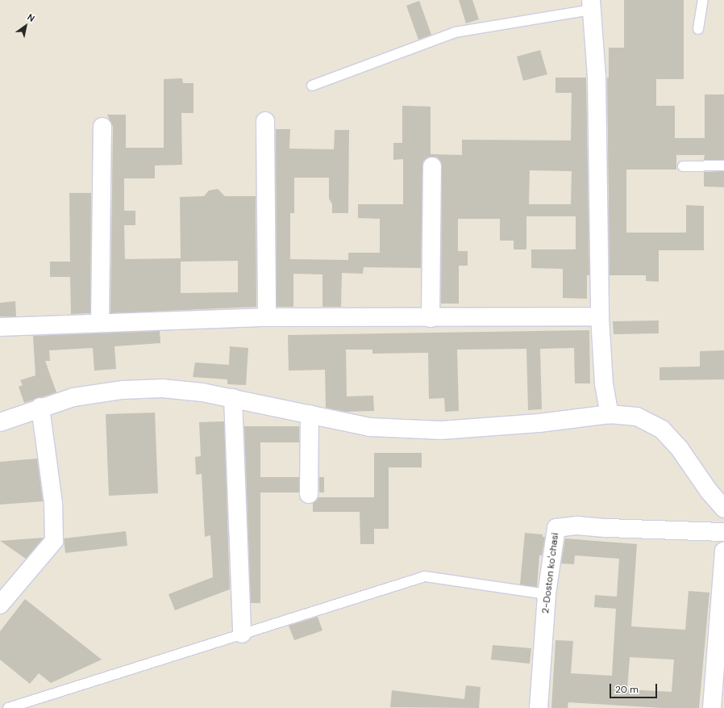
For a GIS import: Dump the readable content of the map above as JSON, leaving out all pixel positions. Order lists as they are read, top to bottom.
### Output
{
  "streets": {
    "street": ["2-Doston koʻchasi"]
  },
  "scale_bar": "20 m",
  "north": "top right"
}
